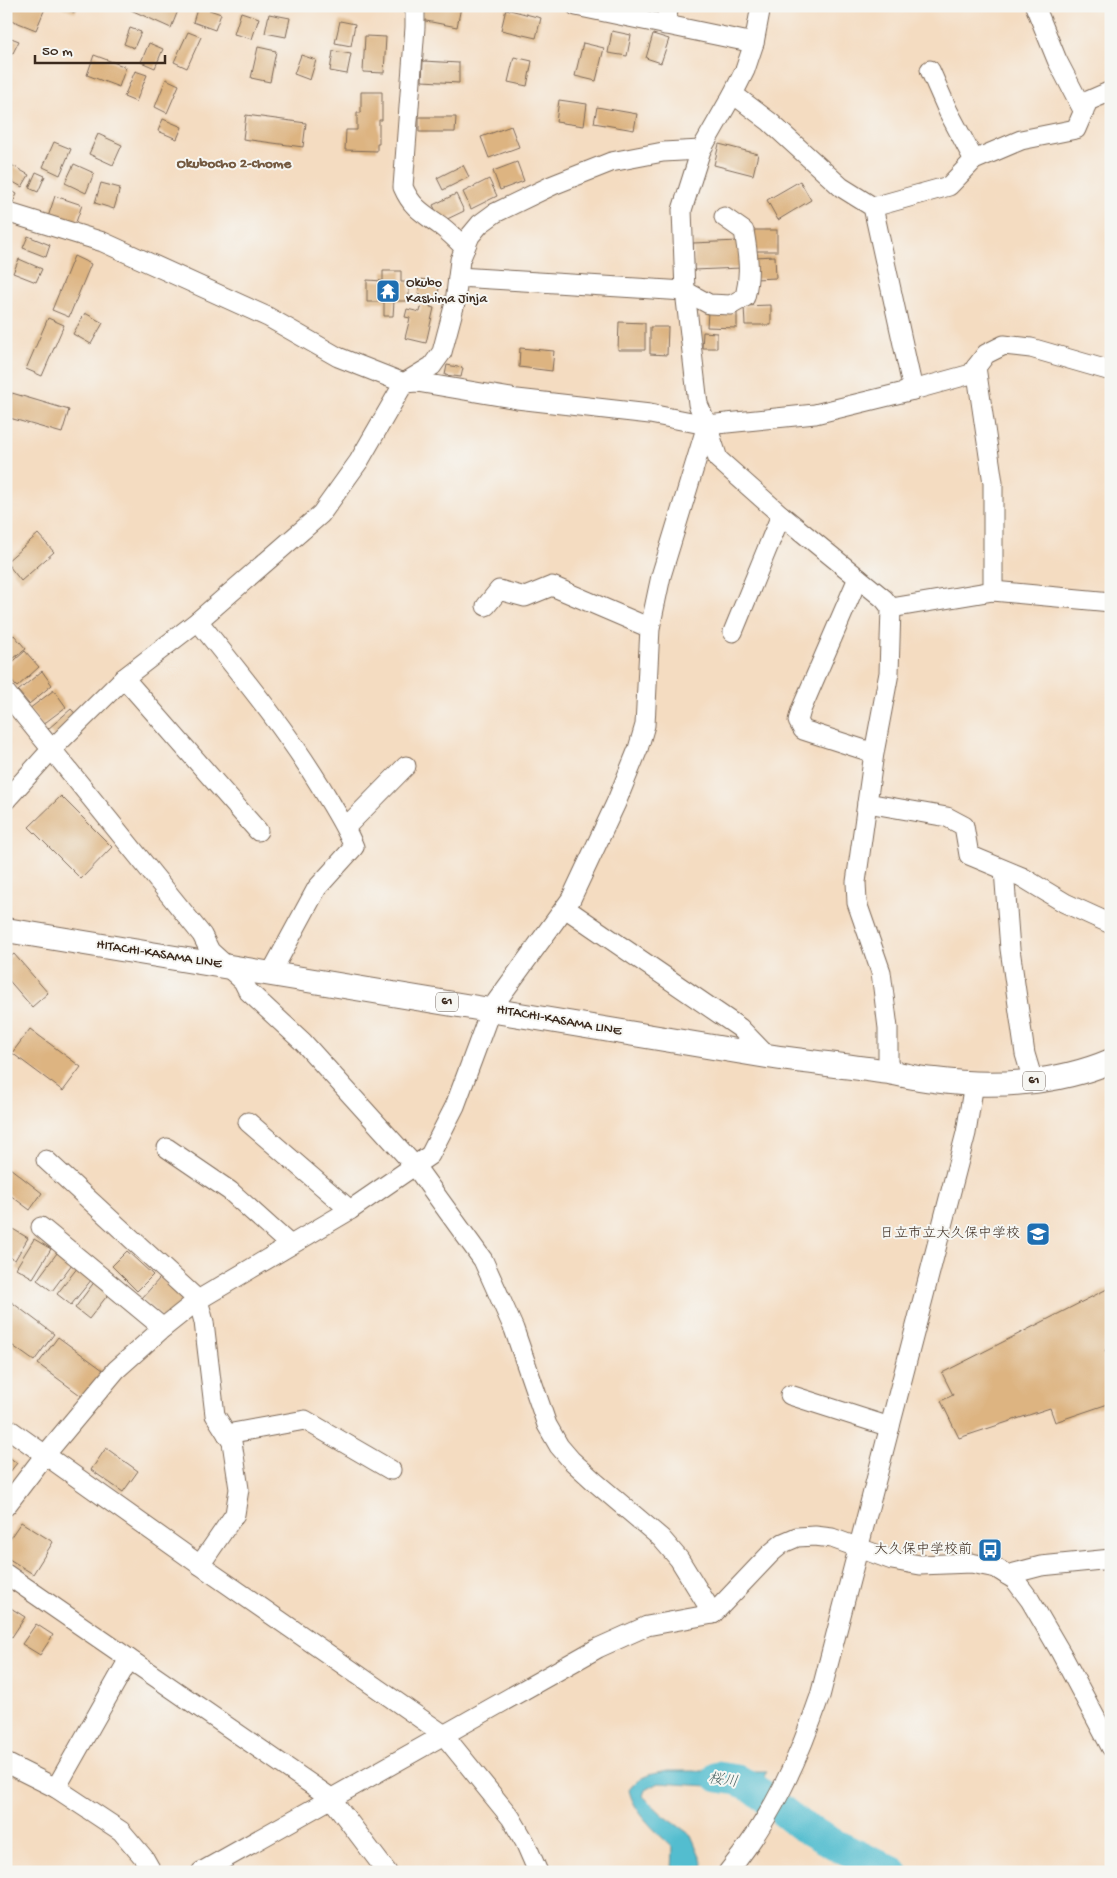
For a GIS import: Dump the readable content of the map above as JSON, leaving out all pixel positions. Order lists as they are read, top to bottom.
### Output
{
  "streets": {
    "main road": ["HITACHI-KASAMA LINE", "61"]
  },
  "districts": ["Okubocho 2-chome"],
  "water": ["桜川"],
  "places": {
    "temple": ["Okubo Kashima Jinja"],
    "school or university": ["日立市立大久保中学校"],
    "bus stop": ["大久保中学校前"]
  },
  "scale_bar": "50 m"
}
